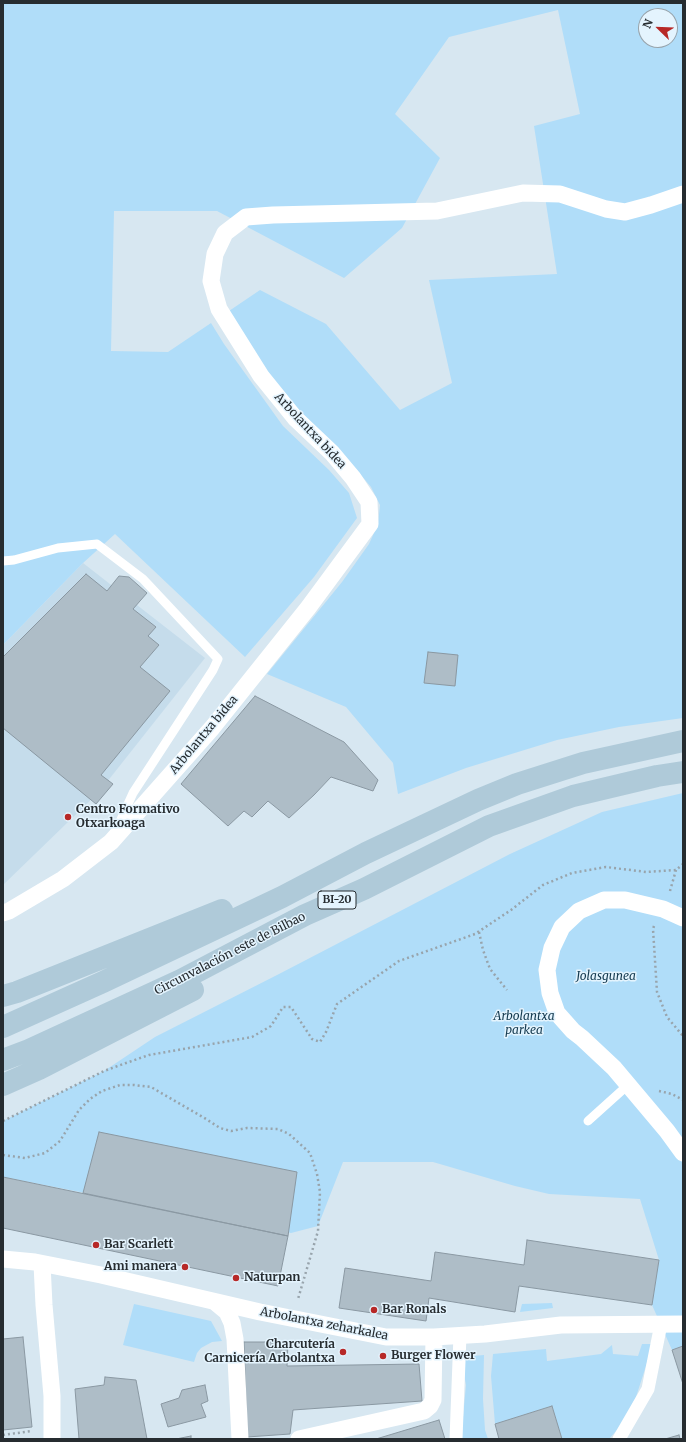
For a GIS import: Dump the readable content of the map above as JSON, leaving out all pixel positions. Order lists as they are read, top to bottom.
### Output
{
  "streets": {
    "main road": ["BI-20", "Circunvalación este de Bilbao"],
    "street": ["Arbolantxa bidea", "Arbolantxa zeharkalea"]
  },
  "parks": ["Jolasgunea", "Arbolantxa parkea"],
  "places": [
    "Centro Formativo Otxarkoaga",
    "Bar Scarlett",
    "Ami manera",
    "Naturpan",
    "Bar Ronals",
    "Charcutería Carnicería Arbolantxa",
    "Burger Flower"
  ],
  "north": "top left"
}
